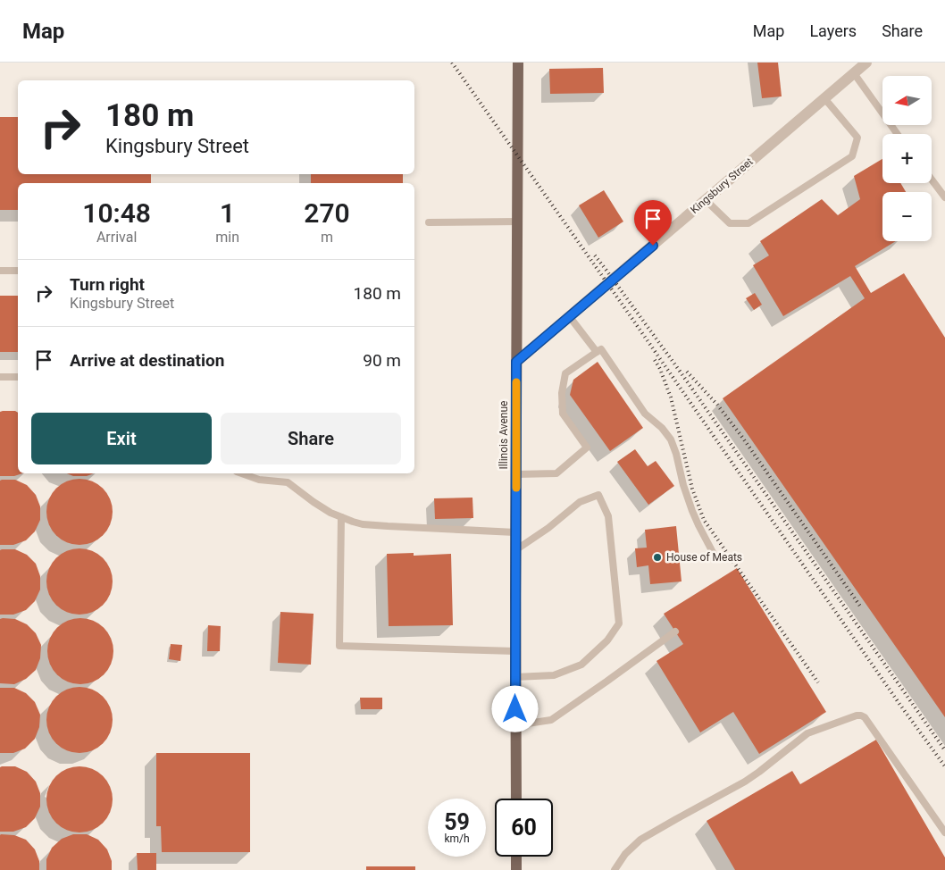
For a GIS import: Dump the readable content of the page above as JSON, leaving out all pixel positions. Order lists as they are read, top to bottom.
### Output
{
  "streets": {
    "main road": ["Illinois Avenue"],
    "street": ["Kingsbury Street"]
  },
  "crossings": [
    ["Kingsbury Street", "Illinois Avenue"]
  ],
  "places": ["House of Meats"],
  "north": "left",
  "page": {
    "header": "Map",
    "nav": ["Map", "Layers", "Share"],
    "map_buttons": ["+", "−"],
    "turn": ["180 m", "Kingsbury Street"],
    "eta": [
      "10:48",
      "Arrival",
      "1",
      "min",
      "270",
      "m"
    ],
    "list": [
      {
        "name": "Turn right",
        "note": "Kingsbury Street",
        "value": "180 m"
      },
      {
        "name": "Arrive at destination",
        "value": "90 m"
      }
    ],
    "buttons": ["Exit", "Share"],
    "speed": "59 km/h",
    "limit": "60"
  }
}
